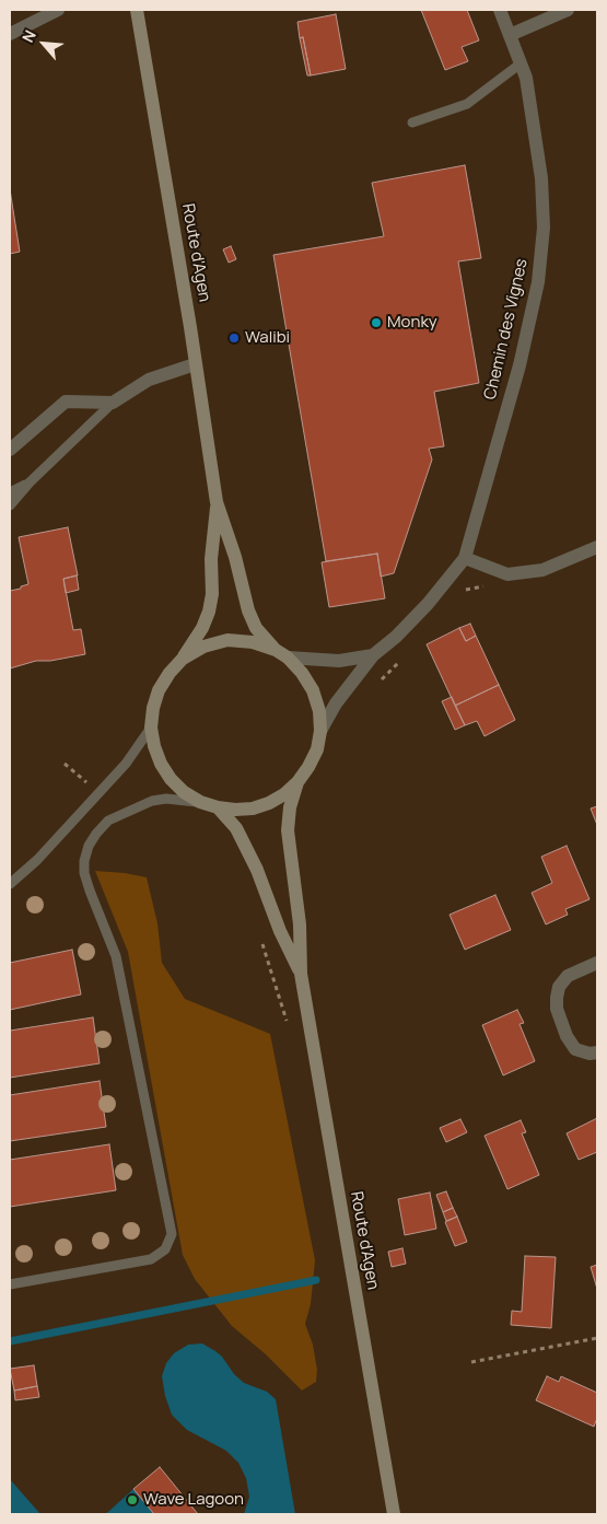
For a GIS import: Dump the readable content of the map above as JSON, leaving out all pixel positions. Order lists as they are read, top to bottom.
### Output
{
  "streets": {
    "main road": ["Route d'Agen"],
    "street": ["Chemin des Vignes"]
  },
  "places": ["Monky", "Walibi", "Wave Lagoon"],
  "north": "top left"
}
